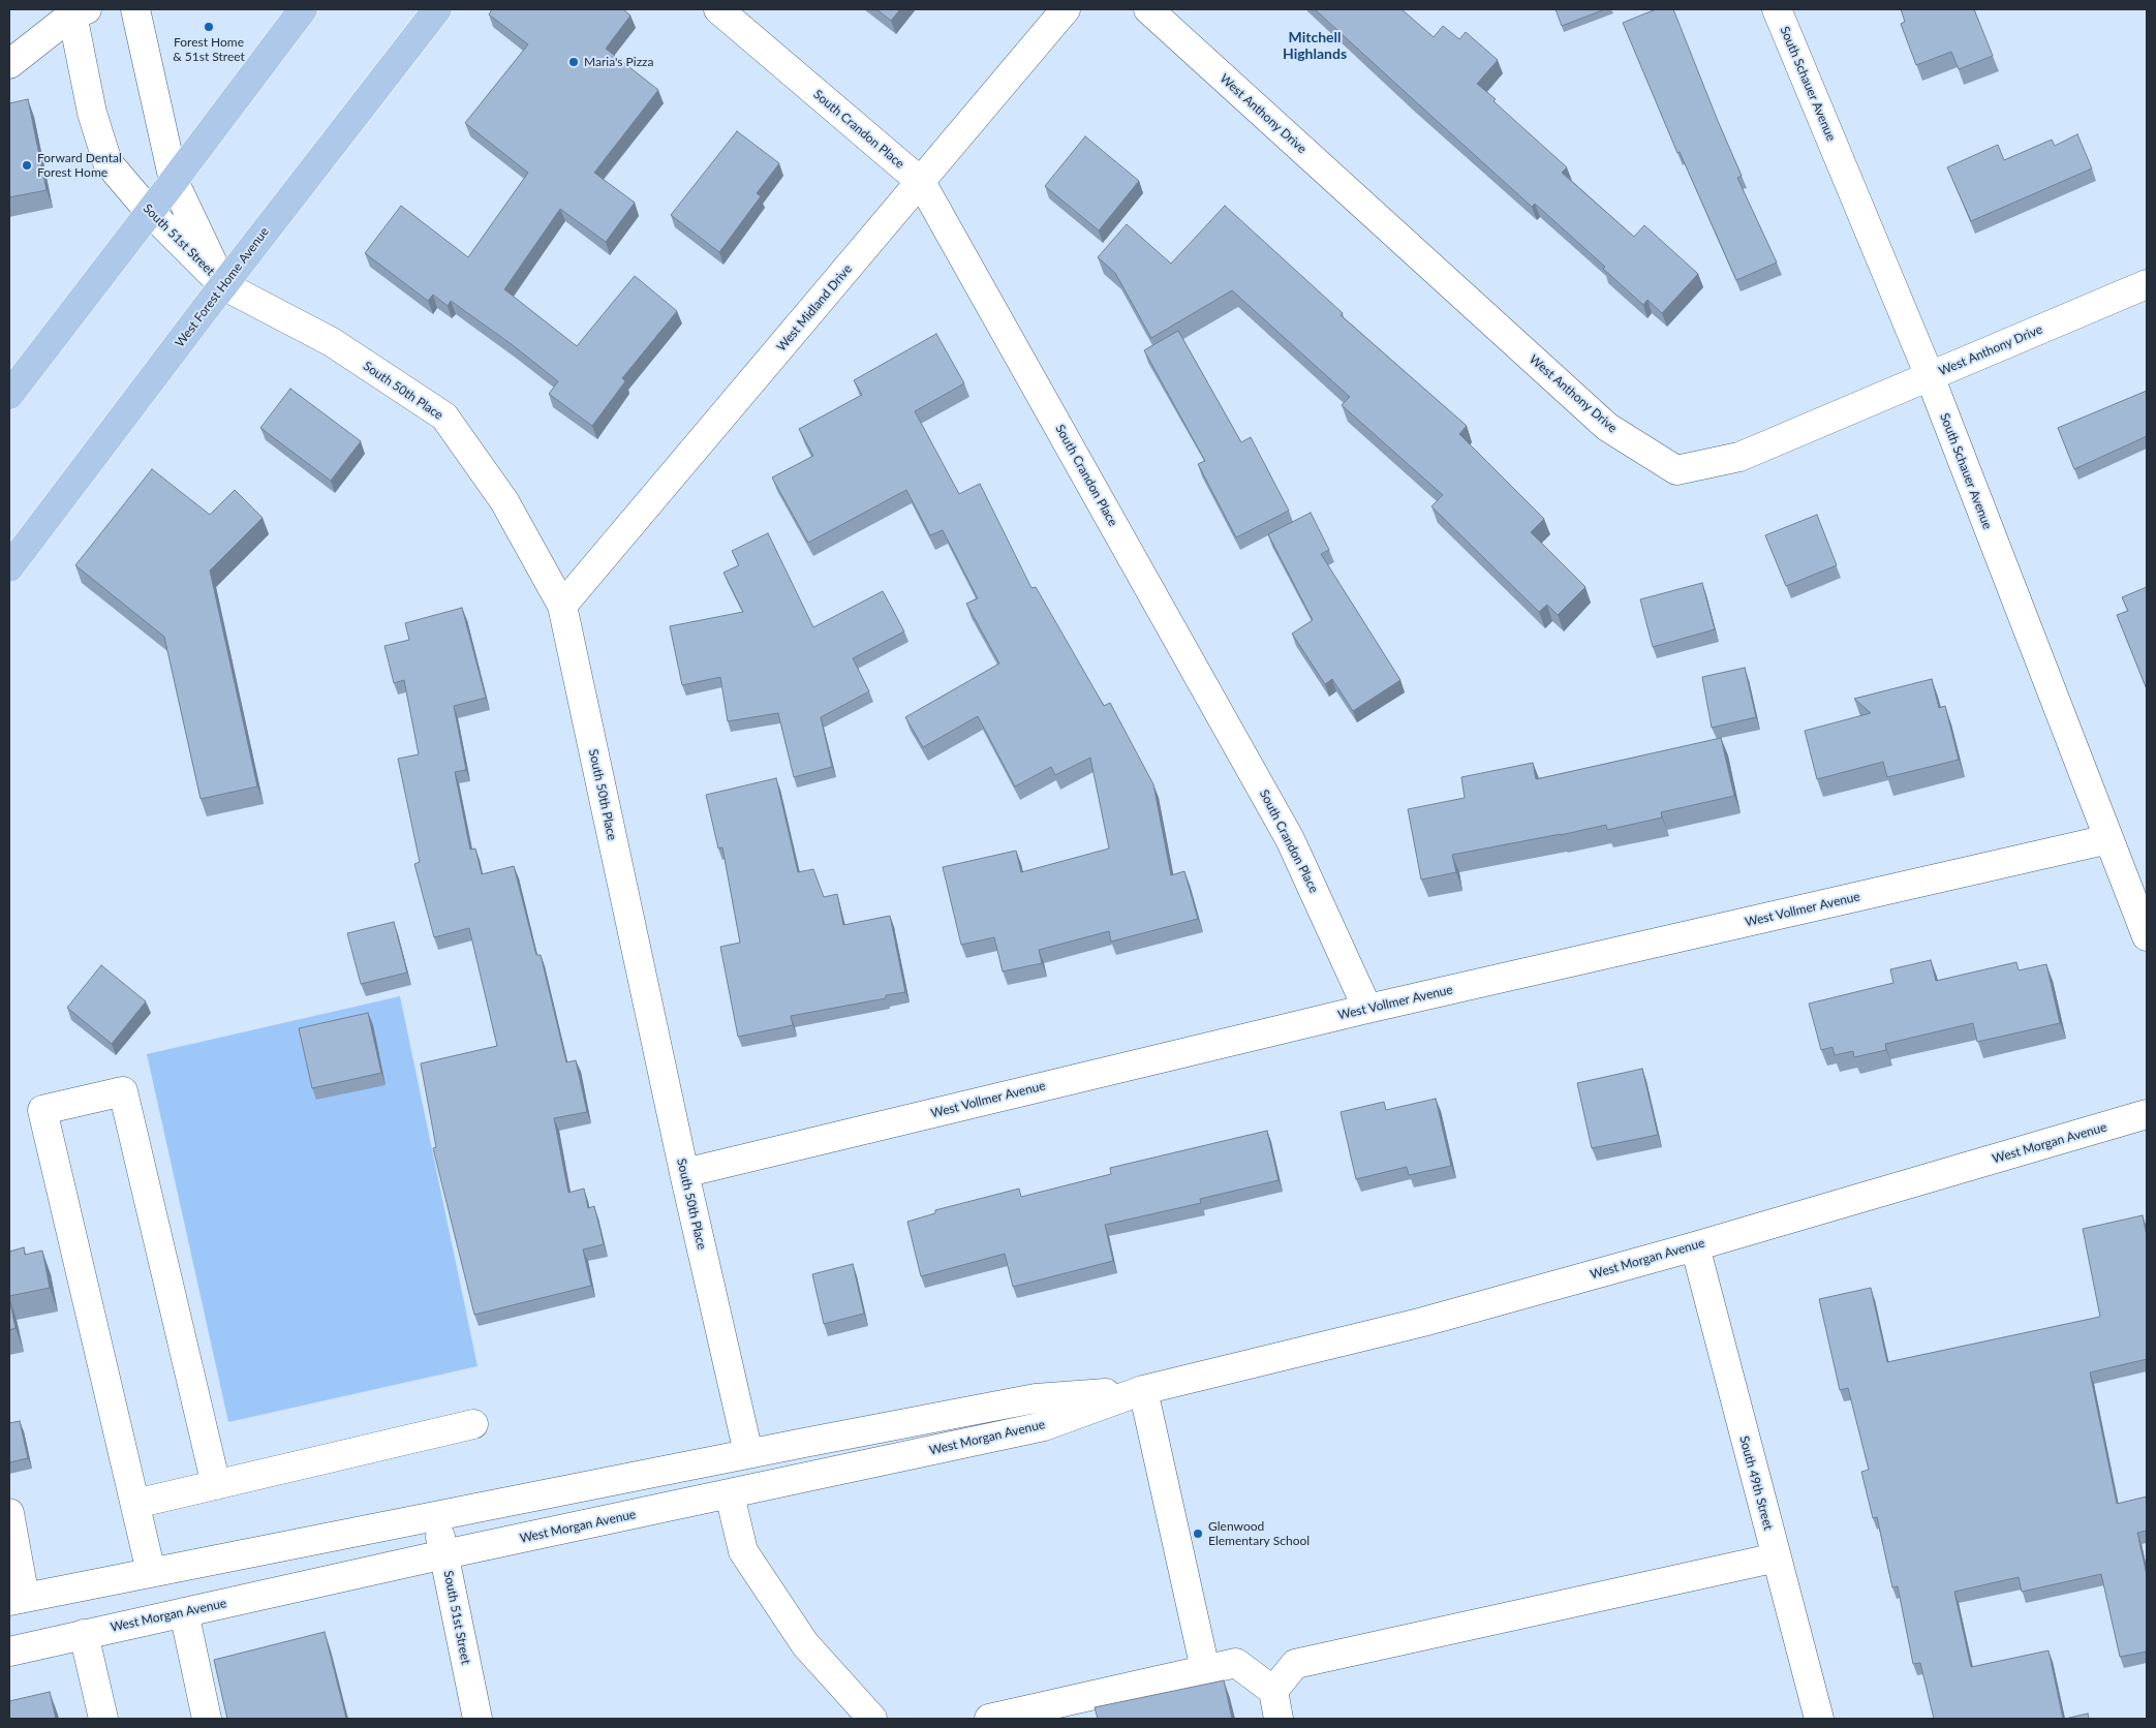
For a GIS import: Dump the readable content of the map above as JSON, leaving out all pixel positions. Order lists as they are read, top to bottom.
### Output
{
  "streets": {
    "main road": ["West Forest Home Avenue"],
    "street": [
      "South Schauer Avenue",
      "West Anthony Drive",
      "South Crandon Place",
      "South 51st Street",
      "West Midland Drive",
      "South 50th Place",
      "West Vollmer Avenue",
      "West Morgan Avenue",
      "South 49th Street"
    ]
  },
  "crossings": [
    ["South Schauer Avenue", "West Anthony Drive"],
    ["South Schauer Avenue", "West Vollmer Avenue"],
    ["South Crandon Place", "West Midland Drive"],
    ["South Crandon Place", "West Vollmer Avenue"],
    ["South 51st Street", "West Forest Home Avenue"],
    ["South 51st Street", "South 50th Place"],
    ["South 51st Street", "West Morgan Avenue"],
    ["West Forest Home Avenue", "South 50th Place"],
    ["West Midland Drive", "South 50th Place"],
    ["South 50th Place", "West Vollmer Avenue"],
    ["South 50th Place", "West Morgan Avenue"],
    ["West Morgan Avenue", "South 49th Street"]
  ],
  "districts": ["Mitchell Highlands"],
  "places": [
    "Forest Home & 51st Street",
    "Maria's Pizza",
    "Forward Dental Forest Home",
    "Glenwood Elementary School"
  ]
}
